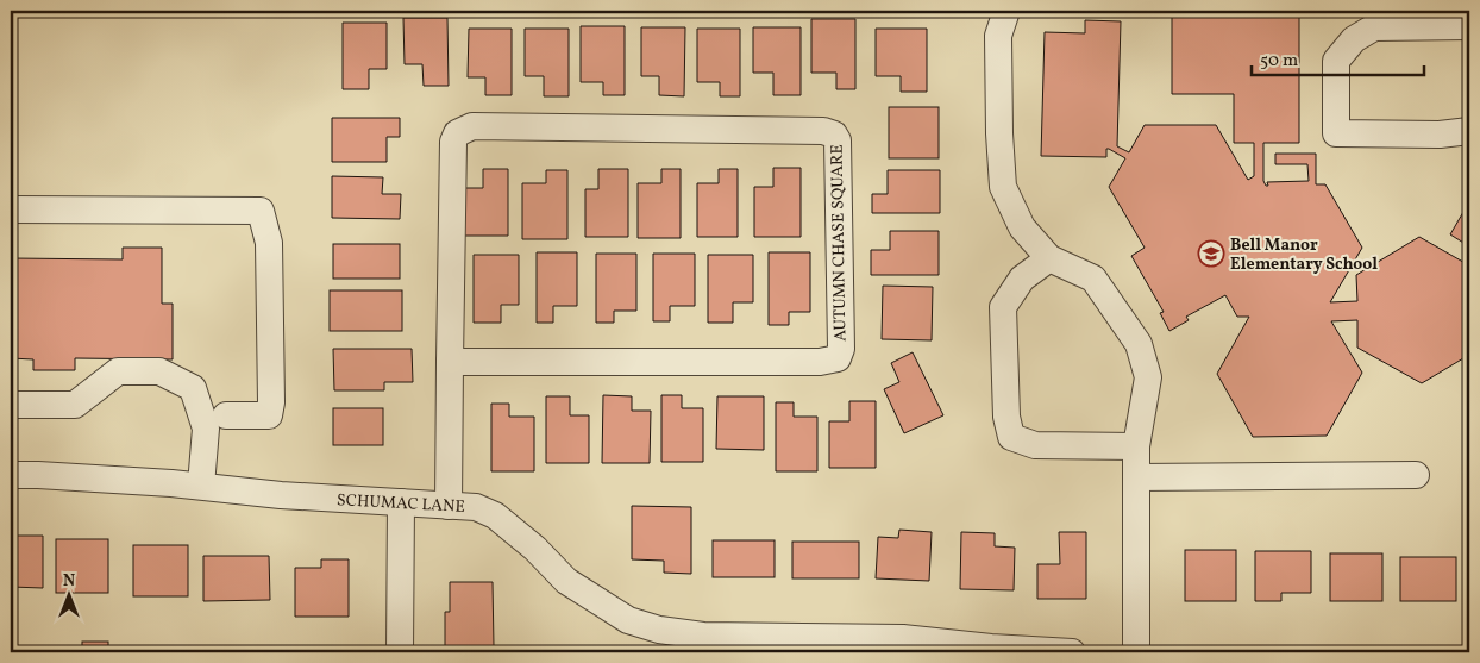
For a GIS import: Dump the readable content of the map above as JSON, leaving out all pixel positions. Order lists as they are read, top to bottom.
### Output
{
  "streets": {
    "street": ["AUTUMN CHASE SQUARE", "SCHUMAC LANE"]
  },
  "crossings": [
    ["AUTUMN CHASE SQUARE", "SCHUMAC LANE"]
  ],
  "places": {
    "school or university": ["Bell Manor Elementary School"]
  },
  "scale_bar": "50 m",
  "north": "top"
}
